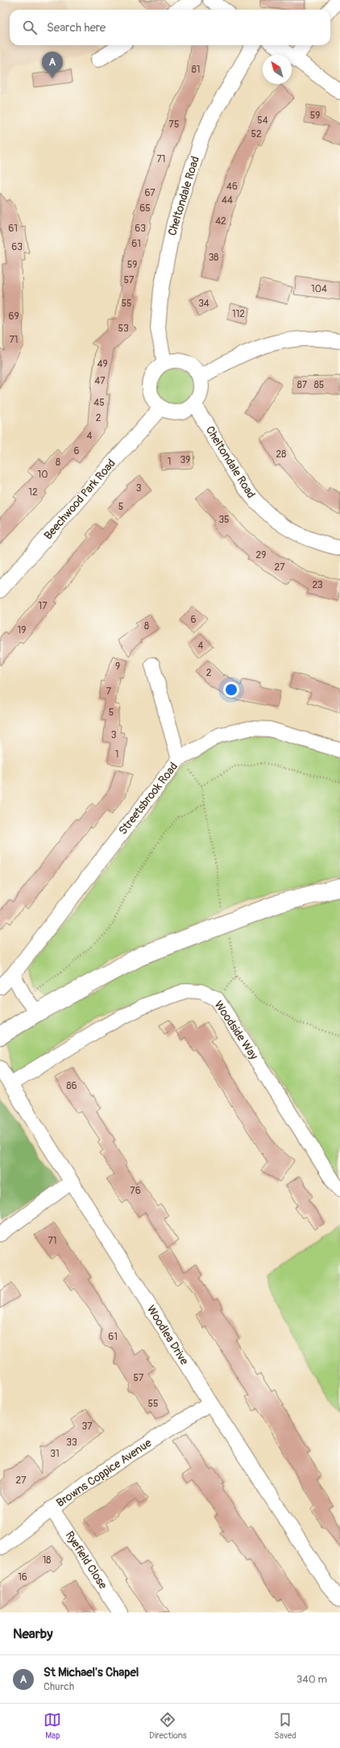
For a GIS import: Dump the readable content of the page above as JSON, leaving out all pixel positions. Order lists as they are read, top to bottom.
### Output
{
  "streets": {
    "street": [
      "Cheltondale Road",
      "Beechwood Park Road",
      "Streetsbrook Road",
      "Woodside Way",
      "Woodlea Drive",
      "Browns Coppice Avenue",
      "Ryefield Close"
    ]
  },
  "crossings": [
    ["Cheltondale Road", "Beechwood Park Road"],
    ["Woodside Way", "Woodlea Drive"],
    ["Woodlea Drive", "Browns Coppice Avenue"],
    ["Browns Coppice Avenue", "Ryefield Close"]
  ],
  "house_numbers": [
    "81",
    "59",
    "54",
    "75",
    "52",
    "71",
    "46",
    "67",
    "44",
    "65",
    "42",
    "61",
    "63",
    "61",
    "63",
    "38",
    "59",
    "57",
    "104",
    "55",
    "34",
    "112",
    "69",
    "53",
    "71",
    "49",
    "47",
    "87",
    "85",
    "45",
    "2",
    "4",
    "6",
    "28",
    "39",
    "1",
    "8",
    "10",
    "3",
    "12",
    "5",
    "35",
    "29",
    "27",
    "23",
    "17",
    "6",
    "8",
    "19",
    "4",
    "9",
    "2",
    "7",
    "5",
    "3",
    "1",
    "86",
    "76",
    "71",
    "61",
    "57",
    "55",
    "37",
    "33",
    "31",
    "27",
    "18",
    "16"
  ],
  "north": "top left",
  "page": {
    "search": "Search here",
    "pins": "A",
    "heading": "Nearby",
    "list": [
      {
        "mark": "A",
        "name": "St Michael's Chapel",
        "note": "Church",
        "value": "340 m"
      }
    ],
    "nav": ["Map", "Directions", "Saved"]
  }
}
